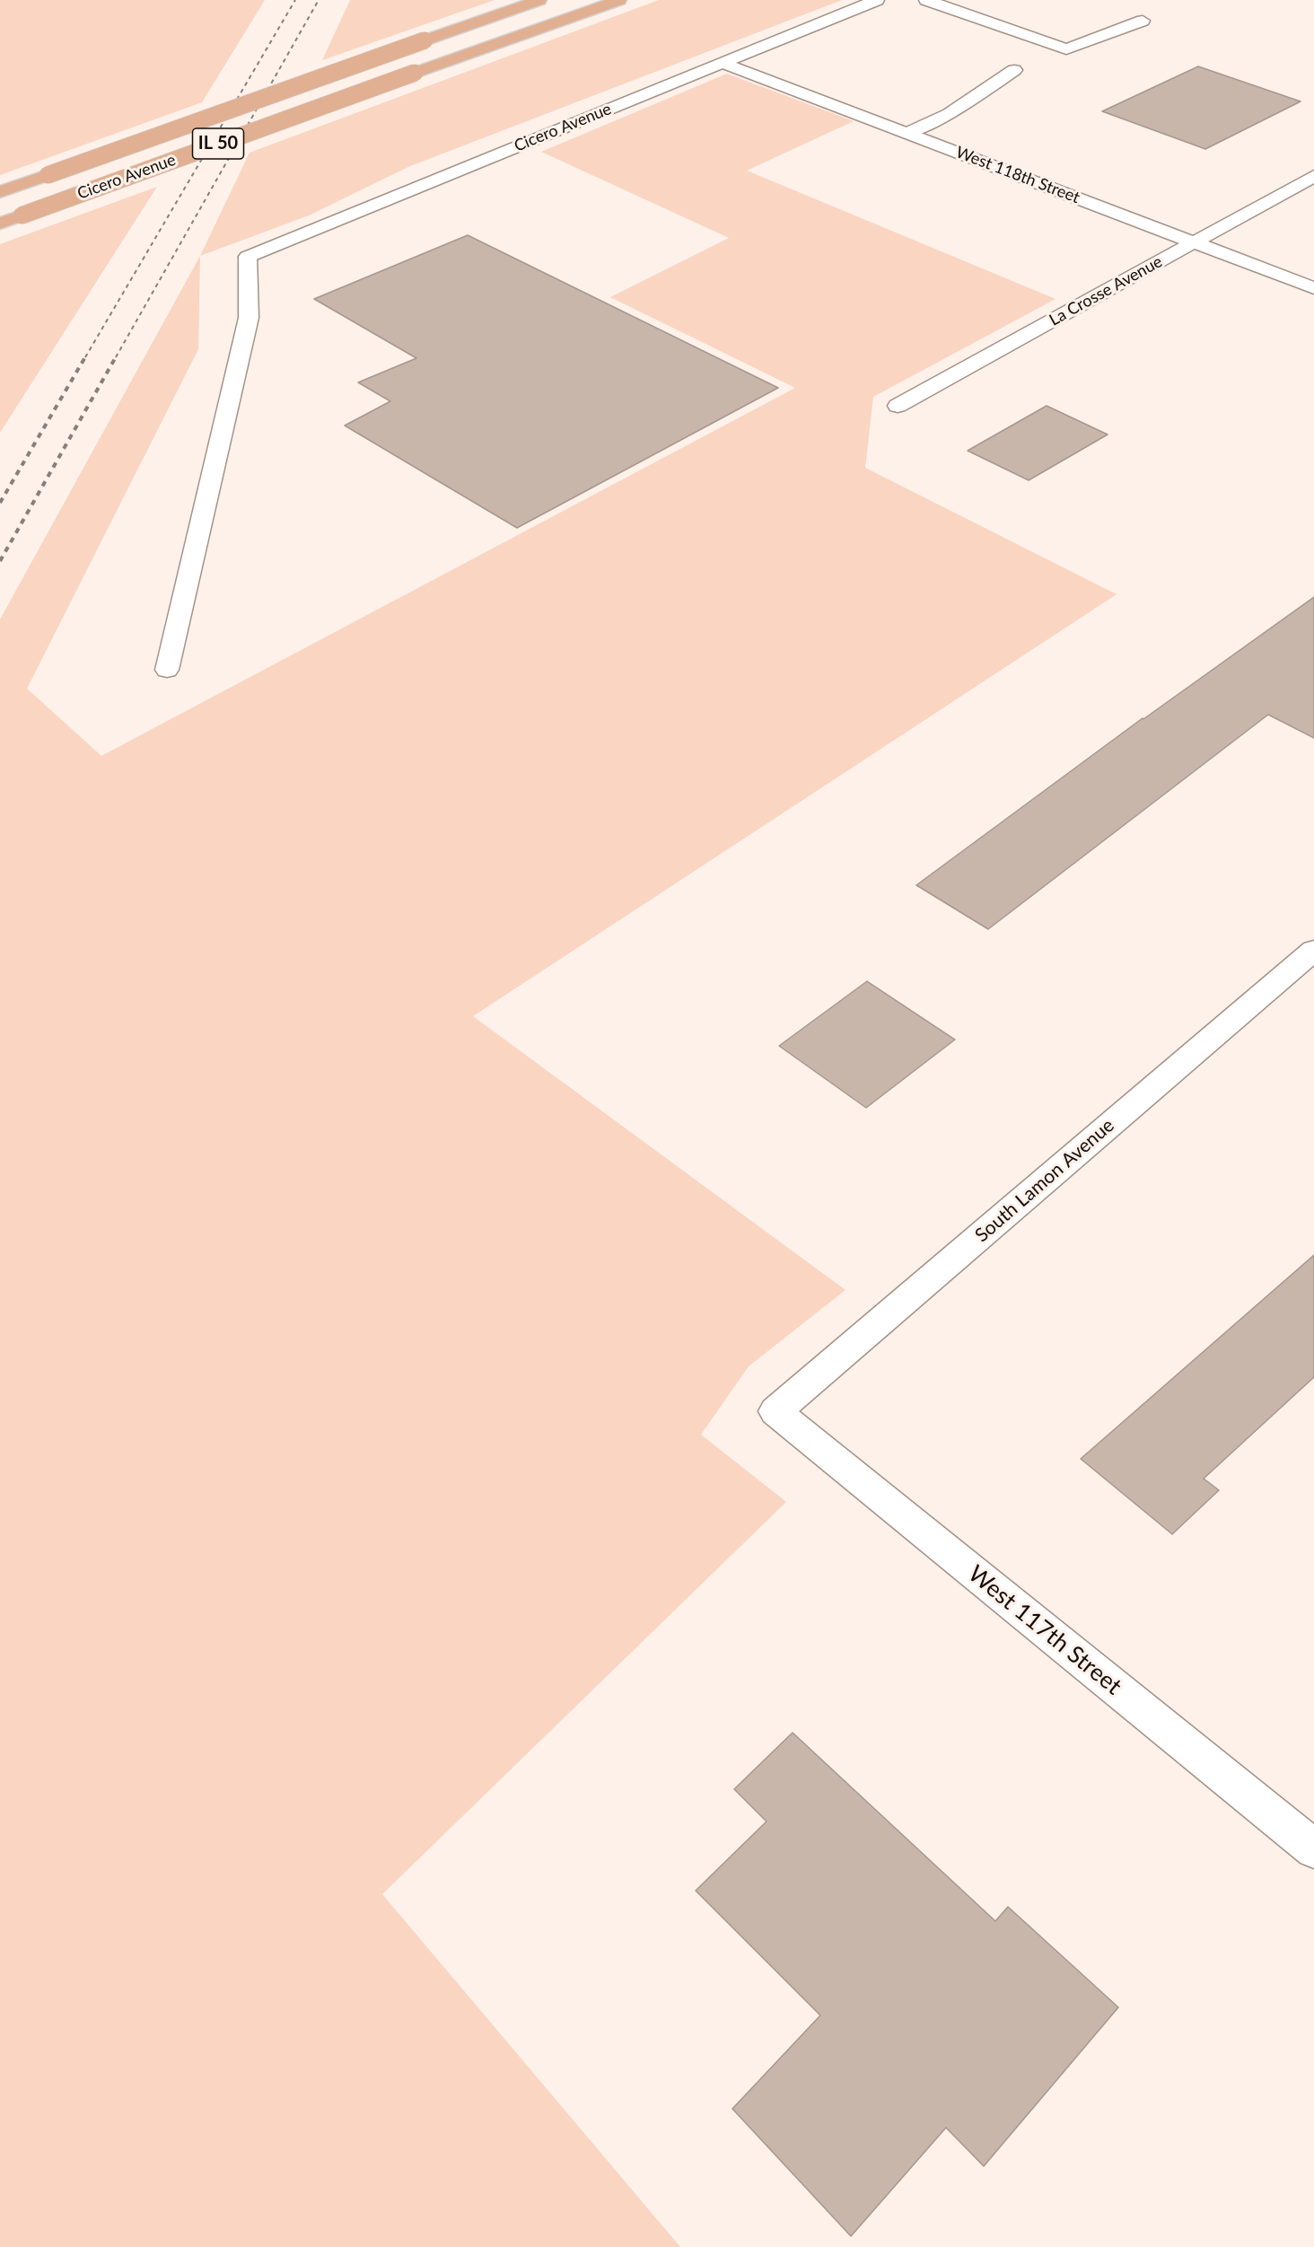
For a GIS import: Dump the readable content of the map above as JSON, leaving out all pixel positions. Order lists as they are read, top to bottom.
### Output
{
  "streets": {
    "main road": ["Cicero Avenue", "IL 50"],
    "street": [
      "West 118th Street",
      "La Crosse Avenue",
      "South Lamon Avenue",
      "West 117th Street"
    ]
  },
  "crossings": [
    ["Cicero Avenue", "West 118th Street"],
    ["West 118th Street", "La Crosse Avenue"],
    ["South Lamon Avenue", "West 117th Street"]
  ]
}
